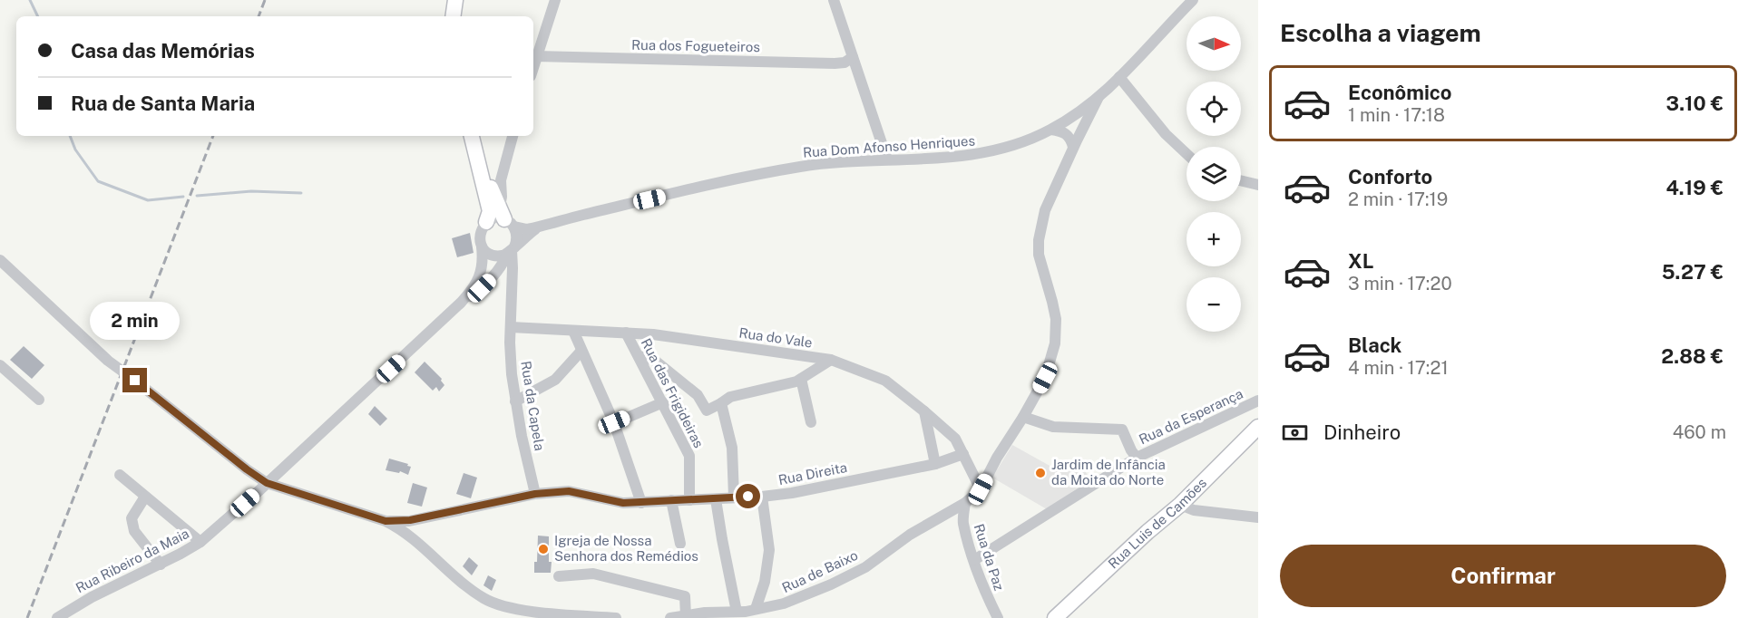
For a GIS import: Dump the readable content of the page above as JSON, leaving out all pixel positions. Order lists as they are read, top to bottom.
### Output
{
  "streets": {
    "street": [
      "Rua dos Fogueteiros",
      "Rua Dom Afonso Henriques",
      "Rua do Vale",
      "Rua das Frigideiras",
      "Rua da Capela",
      "Rua da Esperança",
      "Rua Direita",
      "Rua Luis de Camões",
      "Rua da Paz",
      "Rua Ribeiro da Maia",
      "Rua de Baixo"
    ]
  },
  "crossings": [
    ["Rua Dom Afonso Henriques", "Rua da Capela"],
    ["Rua do Vale", "Rua das Frigideiras"],
    ["Rua do Vale", "Rua da Capela"],
    ["Rua do Vale", "Rua Direita"],
    ["Rua do Vale", "Rua de Baixo"],
    ["Rua das Frigideiras", "Rua Direita"],
    ["Rua da Capela", "Rua Direita"],
    ["Rua da Paz", "Rua de Baixo"]
  ],
  "places": ["Jardim de Infância da Moita do Norte", "Igreja de Nossa Senhora dos Remédios"],
  "north": "right",
  "page": {
    "heading": "Escolha a viagem",
    "map_buttons": ["+", "−"],
    "banner": ["Casa das Memórias", "Rua de Santa Maria"],
    "list": [
      {
        "name": "Econômico",
        "note": "1 min · 17:18",
        "value": "3.10 €"
      },
      {
        "name": "Conforto",
        "note": "2 min · 17:19",
        "value": "4.19 €"
      },
      {
        "name": "XL",
        "note": "3 min · 17:20",
        "value": "5.27 €"
      },
      {
        "name": "Black",
        "note": "4 min · 17:21",
        "value": "2.88 €"
      }
    ],
    "bubble": "2 min",
    "pay": ["Dinheiro", "460 m"],
    "buttons": "Confirmar"
  }
}
